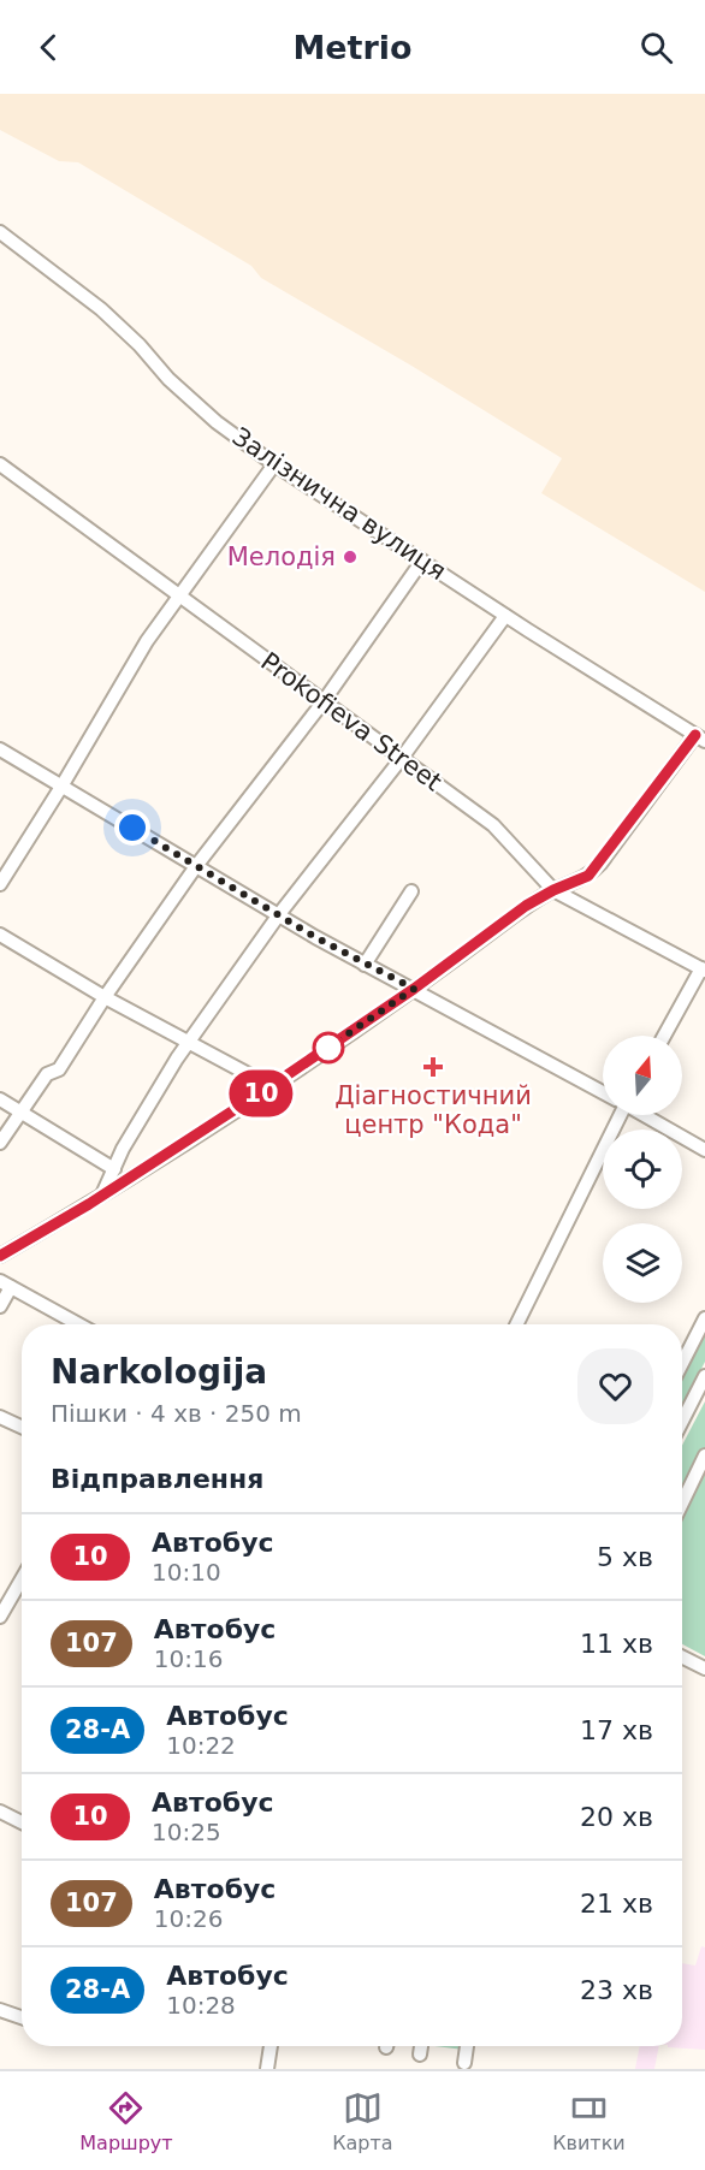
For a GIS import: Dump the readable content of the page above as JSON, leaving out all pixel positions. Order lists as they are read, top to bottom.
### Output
{
  "streets": {
    "street": ["Залізнична вулиця", "Prokofieva Street"]
  },
  "places": {
    "other": ["Мелодія"],
    "health": ["Діагностичний центр \"Кода\""]
  },
  "lines": ["bus line 10"],
  "north": "top",
  "page": {
    "header": "Metrio",
    "on_map": "10",
    "heading": [
      ["Narkologija", "Пішки · 4 хв · 250 m"],
      "Відправлення"
    ],
    "list": [
      {
        "mark": "10",
        "name": "Автобус",
        "note": "10:10",
        "value": "5 хв"
      },
      {
        "mark": "107",
        "name": "Автобус",
        "note": "10:16",
        "value": "11 хв"
      },
      {
        "mark": "28-А",
        "name": "Автобус",
        "note": "10:22",
        "value": "17 хв"
      },
      {
        "mark": "10",
        "name": "Автобус",
        "note": "10:25",
        "value": "20 хв"
      },
      {
        "mark": "107",
        "name": "Автобус",
        "note": "10:26",
        "value": "21 хв"
      },
      {
        "mark": "28-А",
        "name": "Автобус",
        "note": "10:28",
        "value": "23 хв"
      }
    ],
    "tabs": ["Маршрут", "Карта", "Квитки"]
  }
}
